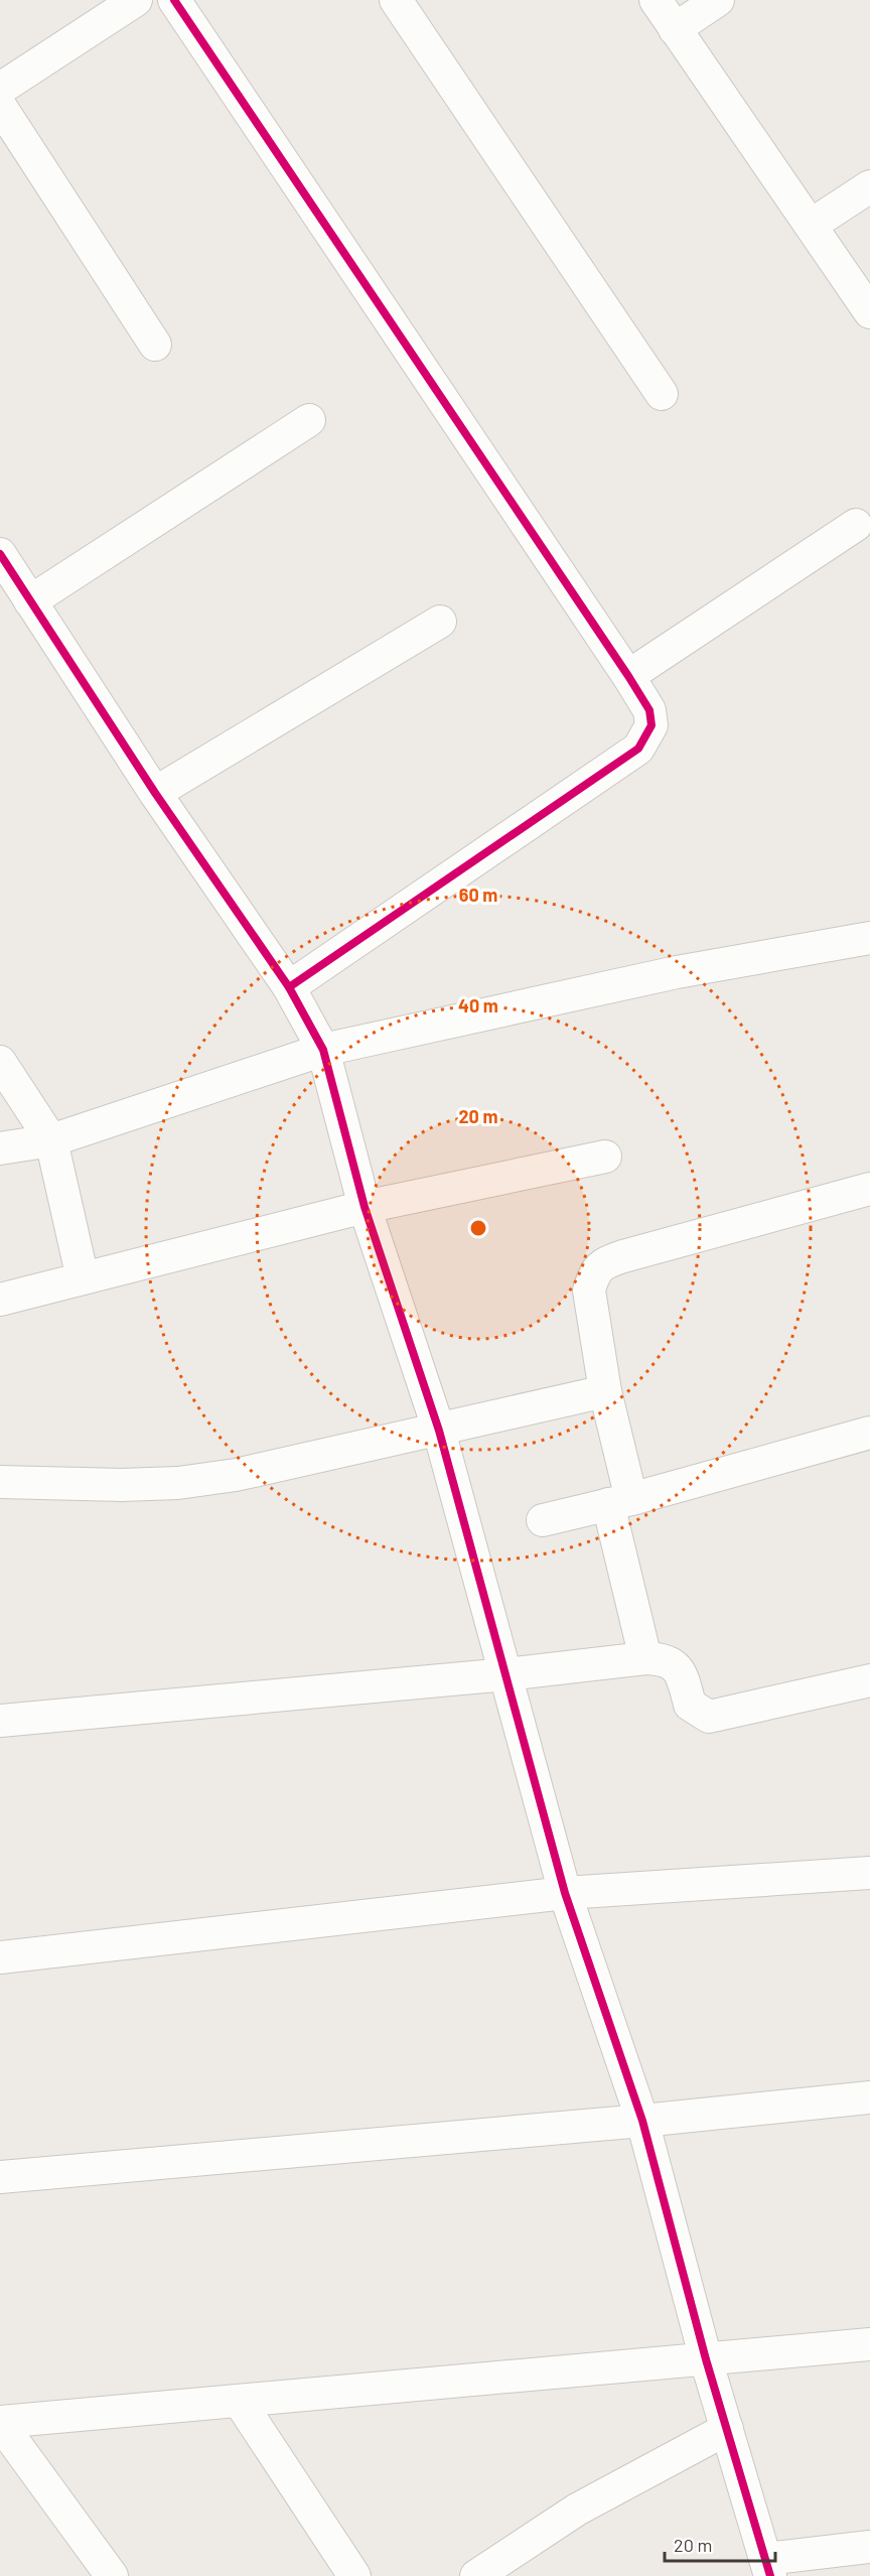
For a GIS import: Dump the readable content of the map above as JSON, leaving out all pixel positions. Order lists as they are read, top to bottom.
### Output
{
  "scale_bar": "20 m",
  "rings": ["60 m", "40 m", "20 m"]
}
